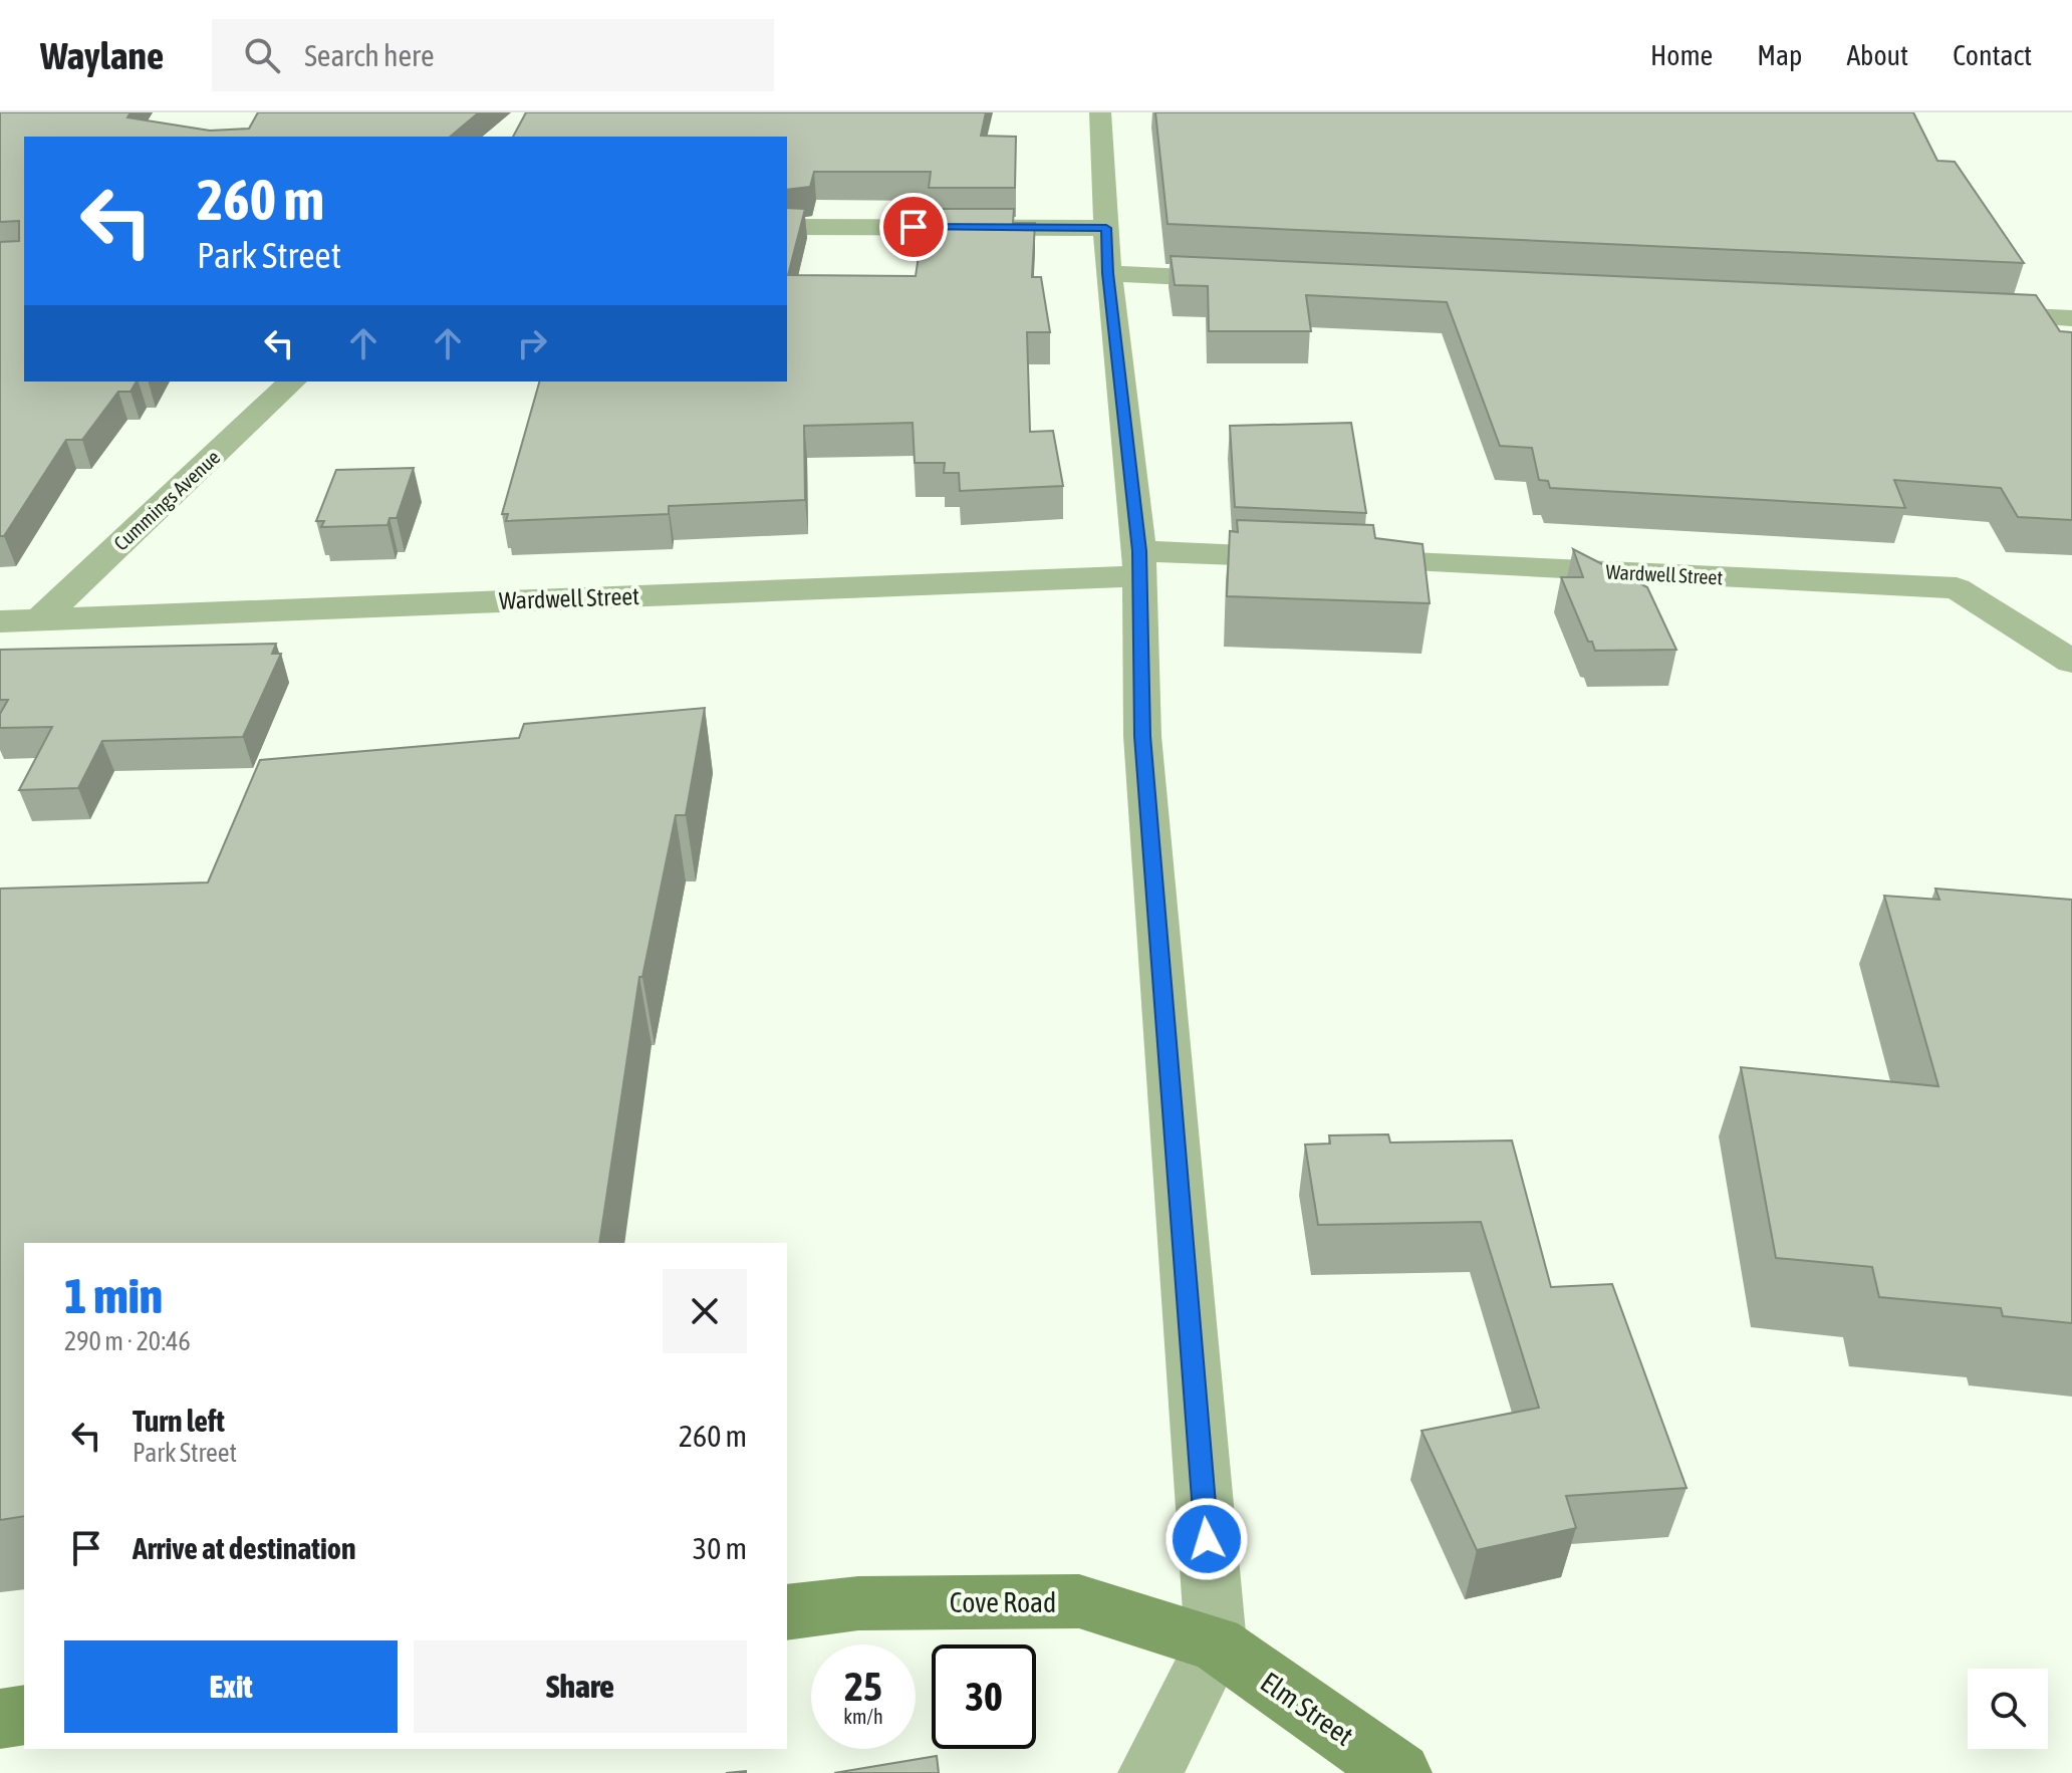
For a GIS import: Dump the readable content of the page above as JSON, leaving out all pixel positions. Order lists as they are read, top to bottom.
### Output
{
  "streets": {
    "main road": ["Cove Road", "Elm Street"],
    "street": ["Cummings Avenue", "Wardwell Street"]
  },
  "crossings": [
    ["Cummings Avenue", "Wardwell Street"],
    ["Cove Road", "Elm Street"]
  ],
  "page": {
    "header": "Waylane",
    "search": "Search here",
    "nav": [
      "Home",
      "Map",
      "About",
      "Contact"
    ],
    "turn": ["260 m", "Park Street"],
    "heading": ["1 min", "290 m · 20:46"],
    "list": [
      {
        "name": "Turn left",
        "note": "Park Street",
        "value": "260 m"
      },
      {
        "name": "Arrive at destination",
        "value": "30 m"
      }
    ],
    "buttons": ["Exit", "Share"],
    "speed": "25 km/h",
    "limit": "30"
  }
}
